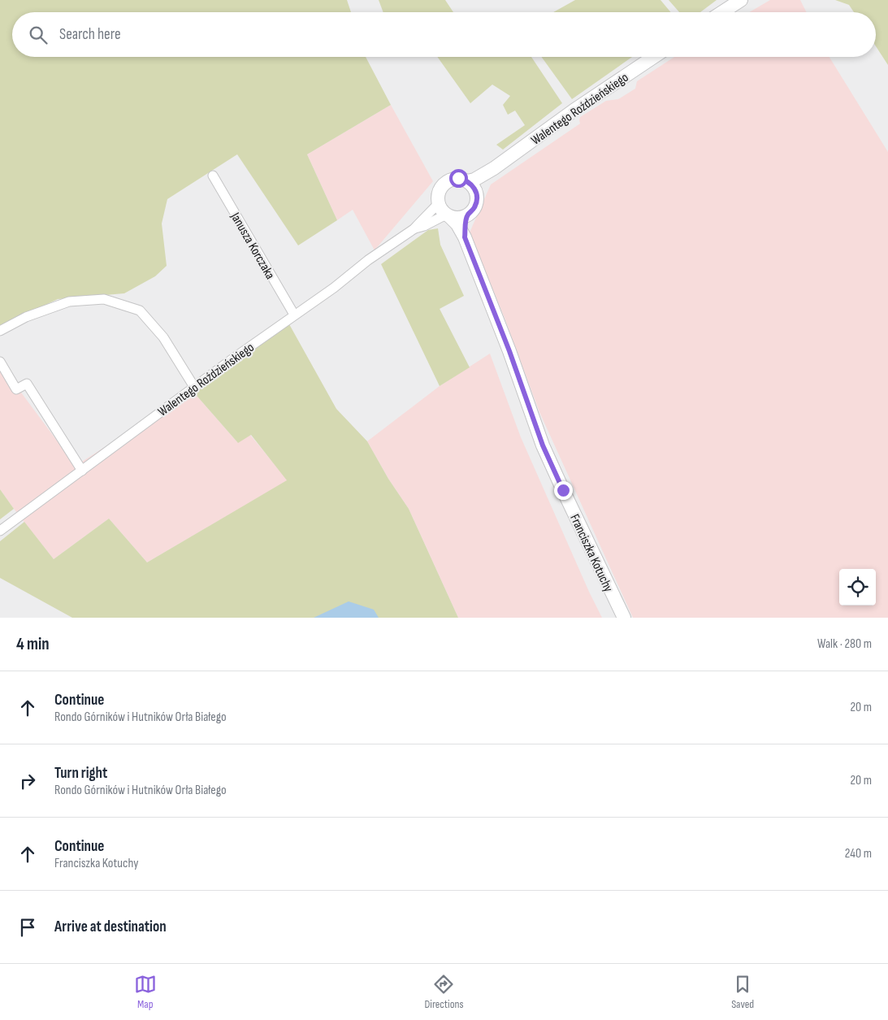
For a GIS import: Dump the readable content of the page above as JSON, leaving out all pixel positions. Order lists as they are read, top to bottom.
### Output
{
  "streets": {
    "street": ["Walentego Roździeńskiego", "Janusza Korczaka", "Franciszka Kotuchy"]
  },
  "crossings": [
    ["Walentego Roździeńskiego", "Janusza Korczaka"],
    ["Walentego Roździeńskiego", "Franciszka Kotuchy"]
  ],
  "page": {
    "search": "Search here",
    "heading": ["4 min", "Walk · 280 m"],
    "list": [
      ["Continue", "Rondo Górników i Hutników Orła Białego", "20 m"],
      ["Turn right", "Rondo Górników i Hutników Orła Białego", "20 m"],
      ["Continue", "Franciszka Kotuchy", "240 m"],
      "Arrive at destination"
    ],
    "nav": ["Map", "Directions", "Saved"]
  }
}
